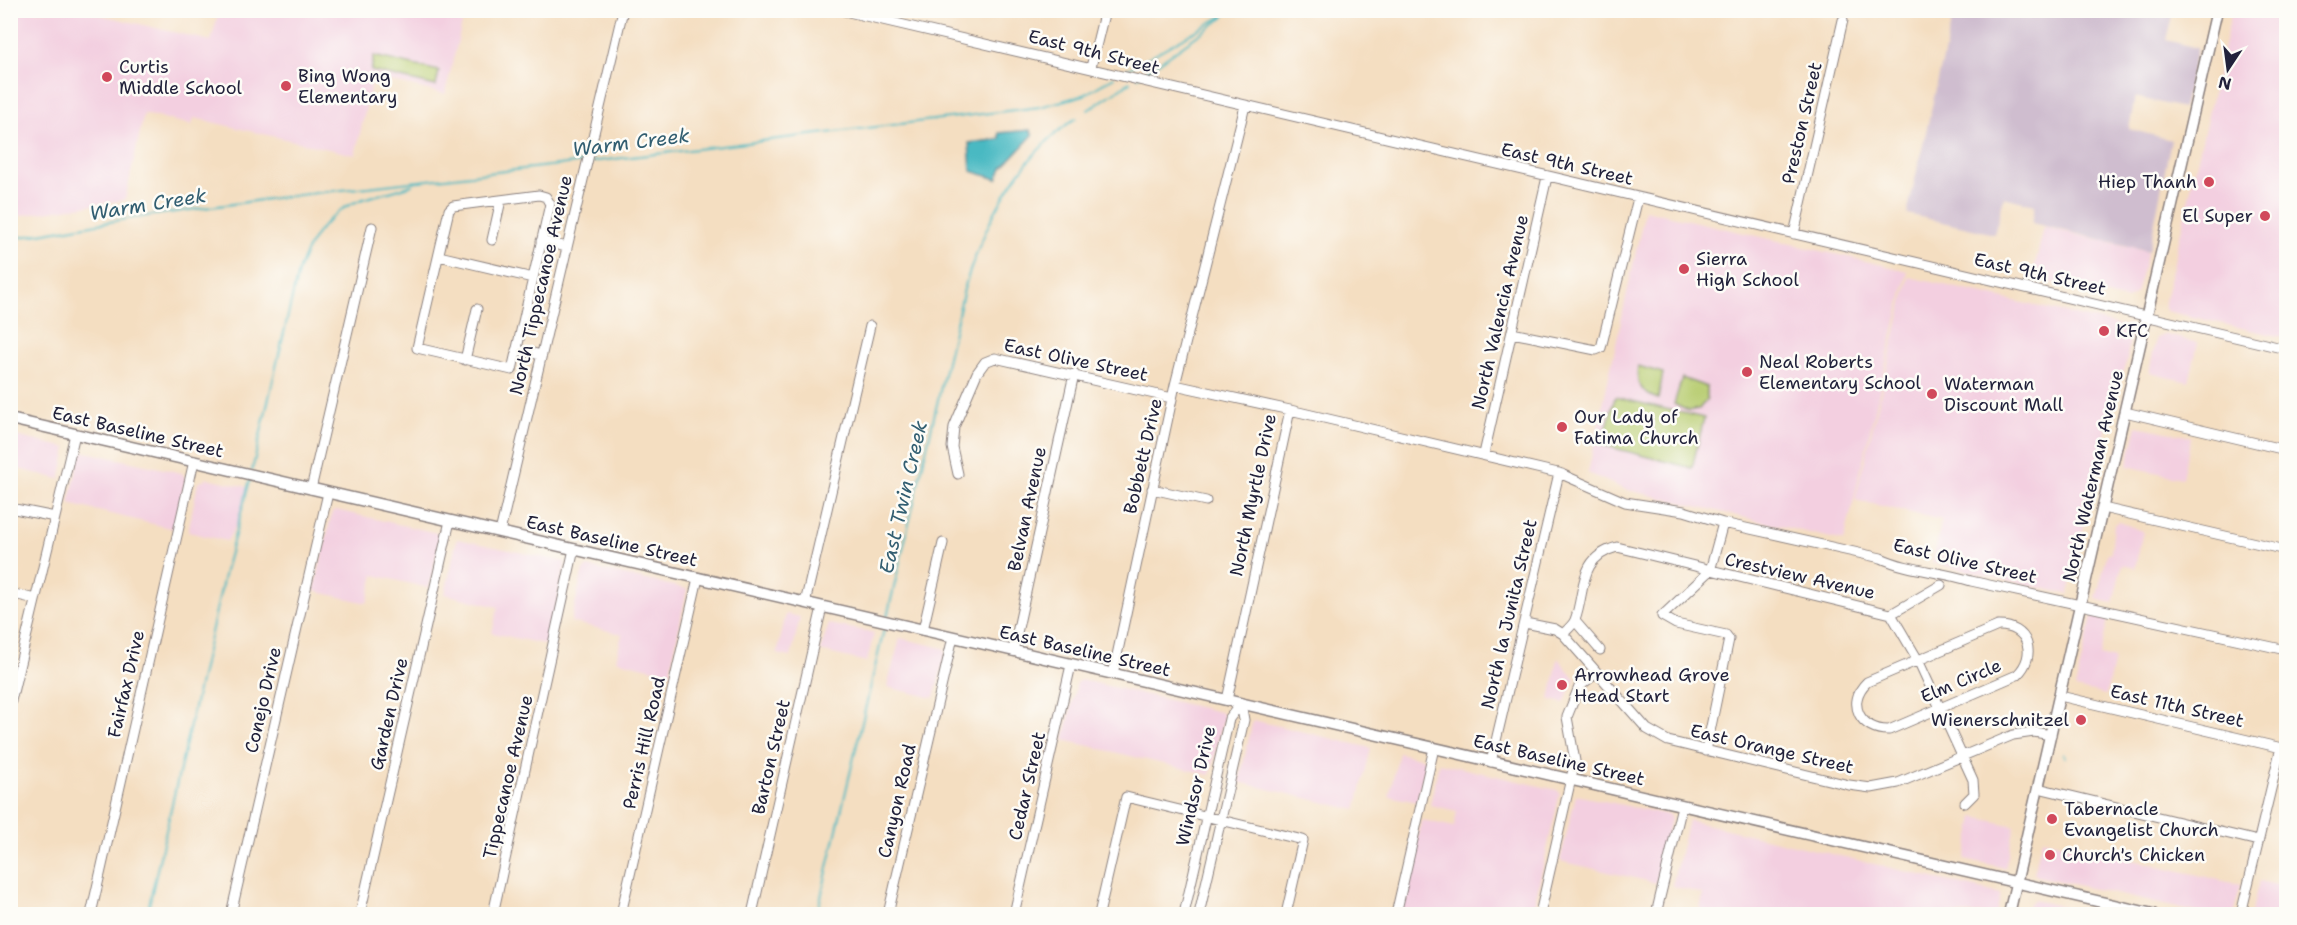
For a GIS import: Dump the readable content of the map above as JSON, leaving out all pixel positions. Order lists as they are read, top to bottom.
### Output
{
  "streets": {
    "main road": ["East Baseline Street", "North Waterman Avenue"],
    "street": [
      "East 9th Street",
      "Preston Street",
      "North Tippecanoe Avenue",
      "North Valencia Avenue",
      "East Olive Street",
      "Bobbett Drive",
      "North Myrtle Drive",
      "Belvan Avenue",
      "Crestview Avenue",
      "North la Junita Street",
      "Elm Circle",
      "Fairfax Drive",
      "Conejo Drive",
      "East 11th Street",
      "Garden Drive",
      "Perris Hill Road",
      "East Orange Street",
      "Barton Street",
      "Tippecanoe Avenue",
      "Cedar Street",
      "Windsor Drive",
      "Canyon Road"
    ]
  },
  "crossings": [
    ["East 9th Street", "Preston Street"],
    ["East 9th Street", "North Valencia Avenue"],
    ["East 9th Street", "Bobbett Drive"],
    ["East 9th Street", "North Waterman Avenue"],
    ["North Tippecanoe Avenue", "East Baseline Street"],
    ["North Valencia Avenue", "East Olive Street"],
    ["East Olive Street", "Bobbett Drive"],
    ["East Olive Street", "North Waterman Avenue"],
    ["East Olive Street", "North Myrtle Drive"],
    ["East Olive Street", "Belvan Avenue"],
    ["East Olive Street", "North la Junita Street"],
    ["East Baseline Street", "Bobbett Drive"],
    ["East Baseline Street", "North Waterman Avenue"],
    ["East Baseline Street", "North Myrtle Drive"],
    ["East Baseline Street", "Belvan Avenue"],
    ["East Baseline Street", "North la Junita Street"],
    ["East Baseline Street", "Fairfax Drive"],
    ["East Baseline Street", "Conejo Drive"],
    ["East Baseline Street", "Garden Drive"],
    ["East Baseline Street", "Perris Hill Road"],
    ["East Baseline Street", "Barton Street"],
    ["East Baseline Street", "Tippecanoe Avenue"],
    ["East Baseline Street", "Cedar Street"],
    ["East Baseline Street", "Windsor Drive"],
    ["East Baseline Street", "Canyon Road"],
    ["Bobbett Drive", "North Myrtle Drive"],
    ["North Waterman Avenue", "East 11th Street"],
    ["North Waterman Avenue", "East Orange Street"],
    ["Crestview Avenue", "East Orange Street"]
  ],
  "water": ["Warm Creek", "East Twin Creek"],
  "places": [
    "Curtis Middle School",
    "Bing Wong Elementary",
    "Hiep Thanh",
    "El Super",
    "Sierra High School",
    "KFC",
    "Neal Roberts Elementary School",
    "Waterman Discount Mall",
    "Our Lady of Fatima Church",
    "Arrowhead Grove Head Start",
    "Wienerschnitzel",
    "Tabernacle Evangelist Church",
    "Church's Chicken"
  ],
  "north": "bottom"
}
